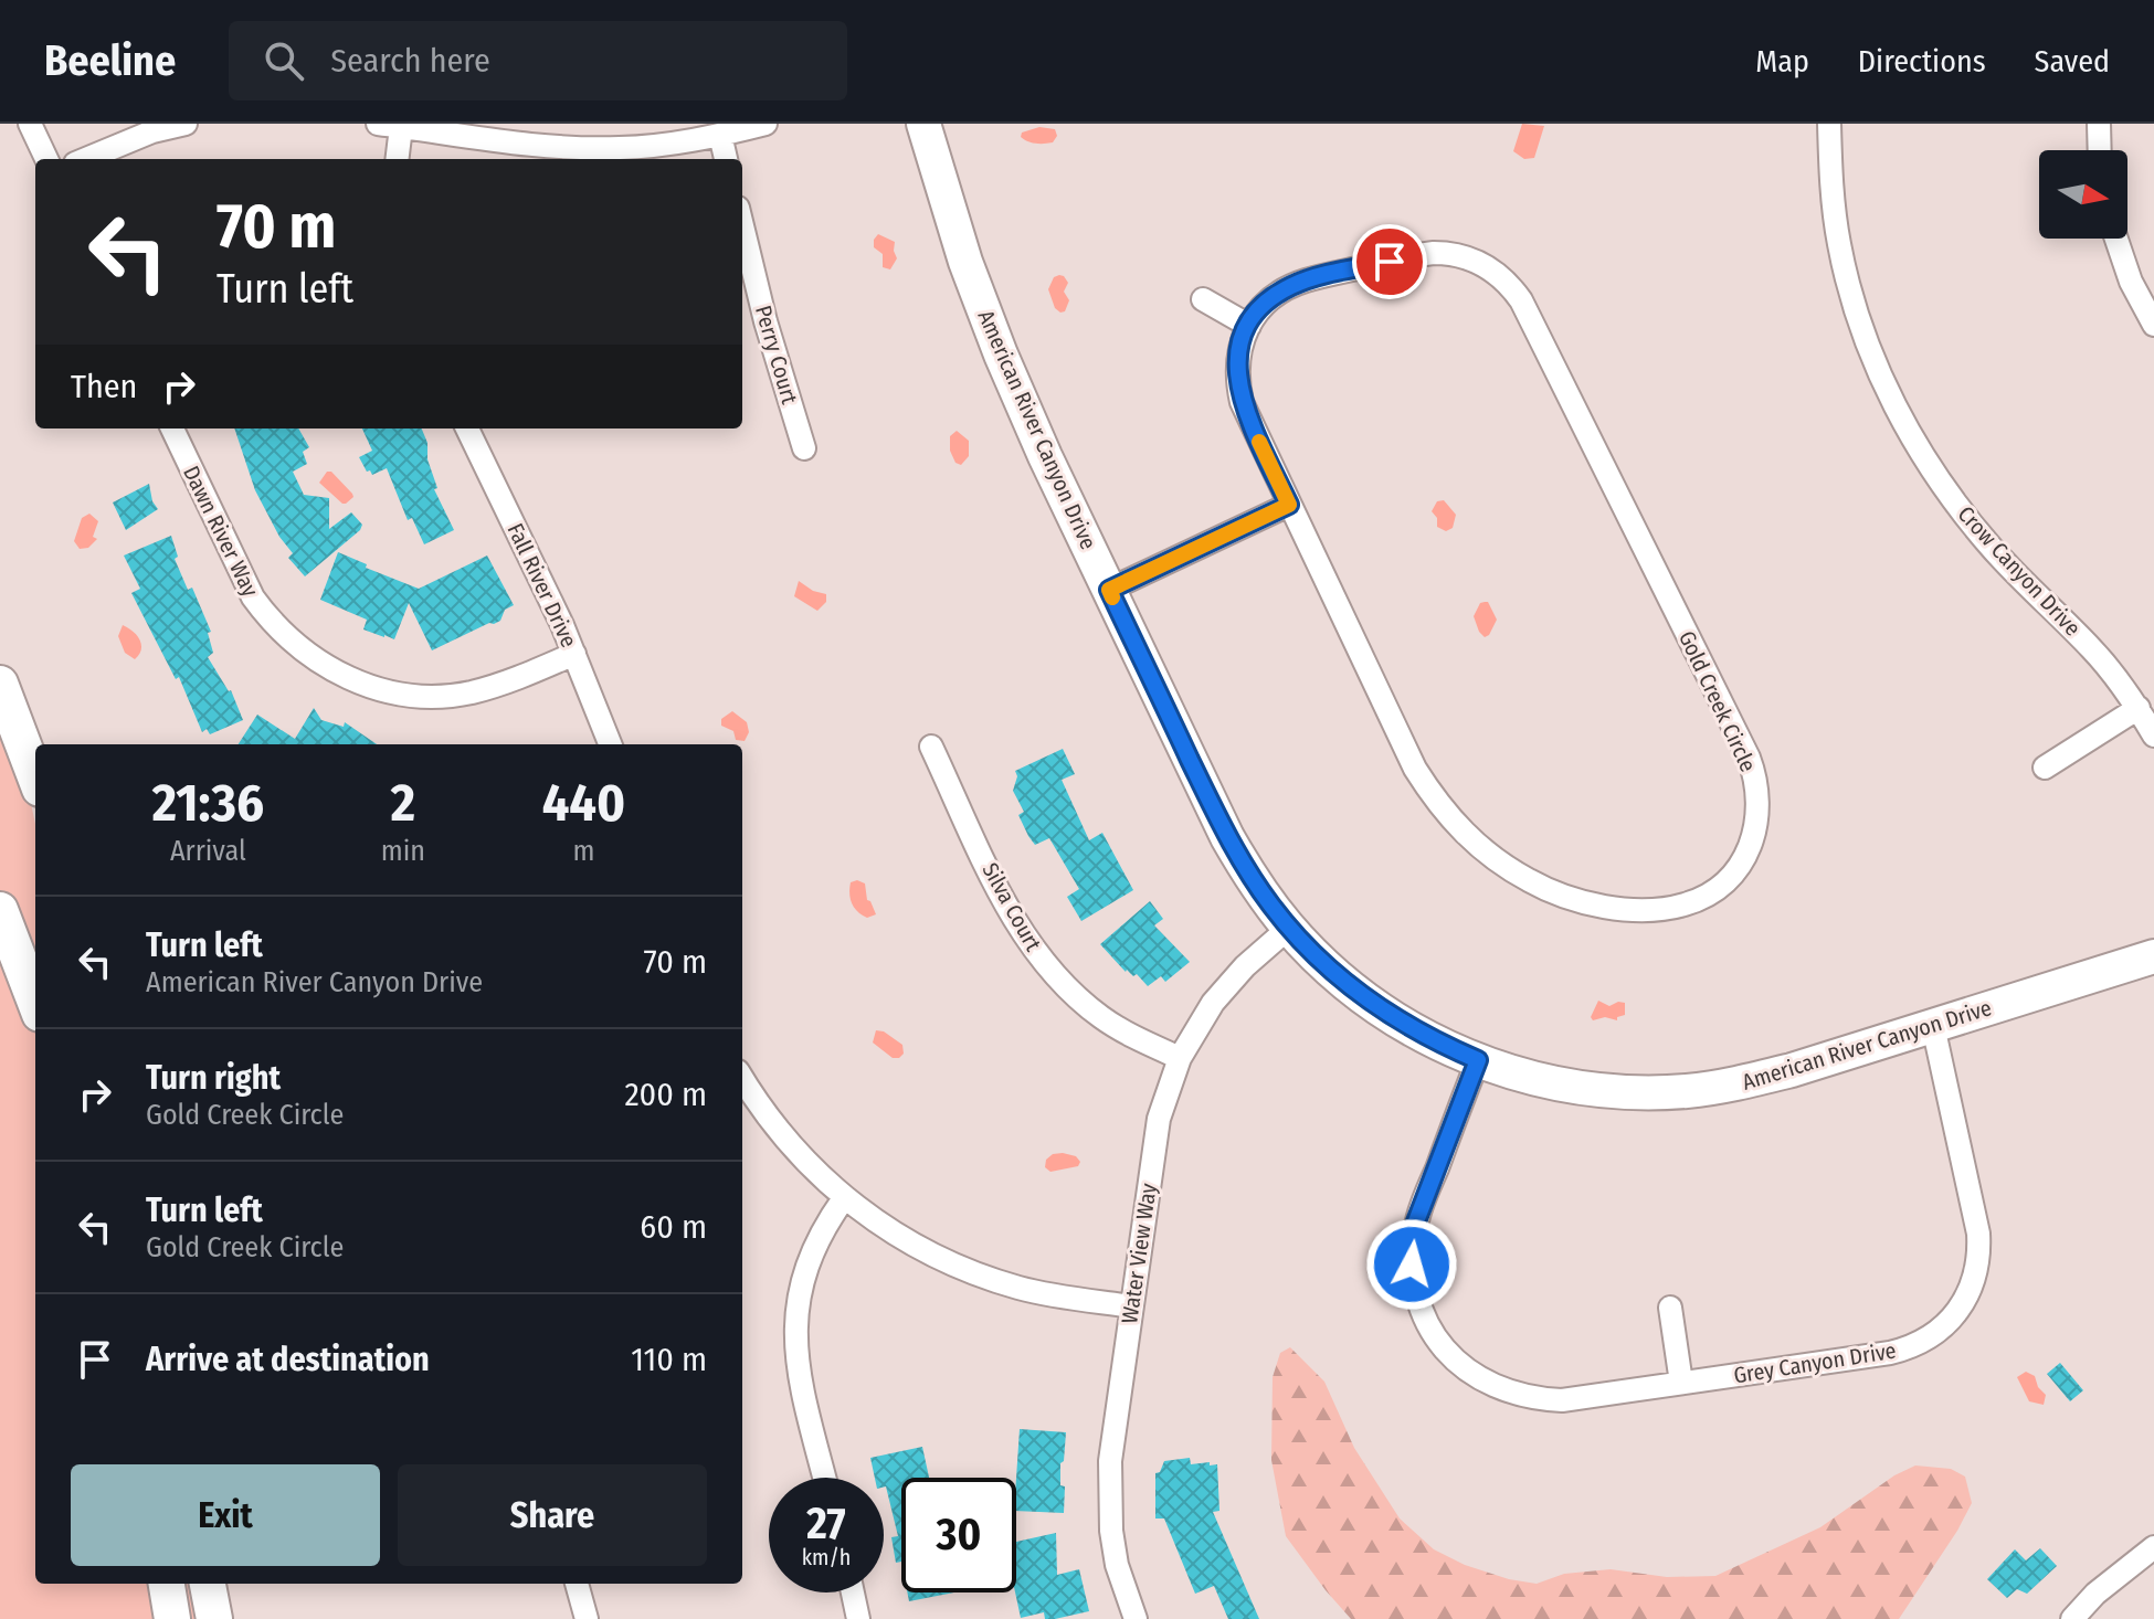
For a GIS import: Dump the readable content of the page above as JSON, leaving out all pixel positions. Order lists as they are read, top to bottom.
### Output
{
  "streets": {
    "main road": ["American River Canyon Drive"],
    "street": [
      "Perry Court",
      "Dawn River Way",
      "Crow Canyon Drive",
      "Fall River Drive",
      "Gold Creek Circle",
      "Silva Court",
      "Water View Way",
      "Grey Canyon Drive"
    ]
  },
  "crossings": [
    ["American River Canyon Drive", "Water View Way"],
    ["American River Canyon Drive", "Grey Canyon Drive"],
    ["Dawn River Way", "Fall River Drive"],
    ["Silva Court", "Water View Way"]
  ],
  "north": "right",
  "page": {
    "header": "Beeline",
    "search": "Search here",
    "nav": ["Map", "Directions", "Saved"],
    "turn": ["70 m", "Turn left"],
    "then": "Then",
    "eta": [
      "21:36",
      "Arrival",
      "2",
      "min",
      "440",
      "m"
    ],
    "list": [
      {
        "name": "Turn left",
        "note": "American River Canyon Drive",
        "value": "70 m"
      },
      {
        "name": "Turn right",
        "note": "Gold Creek Circle",
        "value": "200 m"
      },
      {
        "name": "Turn left",
        "note": "Gold Creek Circle",
        "value": "60 m"
      },
      {
        "name": "Arrive at destination",
        "value": "110 m"
      }
    ],
    "buttons": ["Exit", "Share"],
    "speed": "27 km/h",
    "limit": "30"
  }
}
